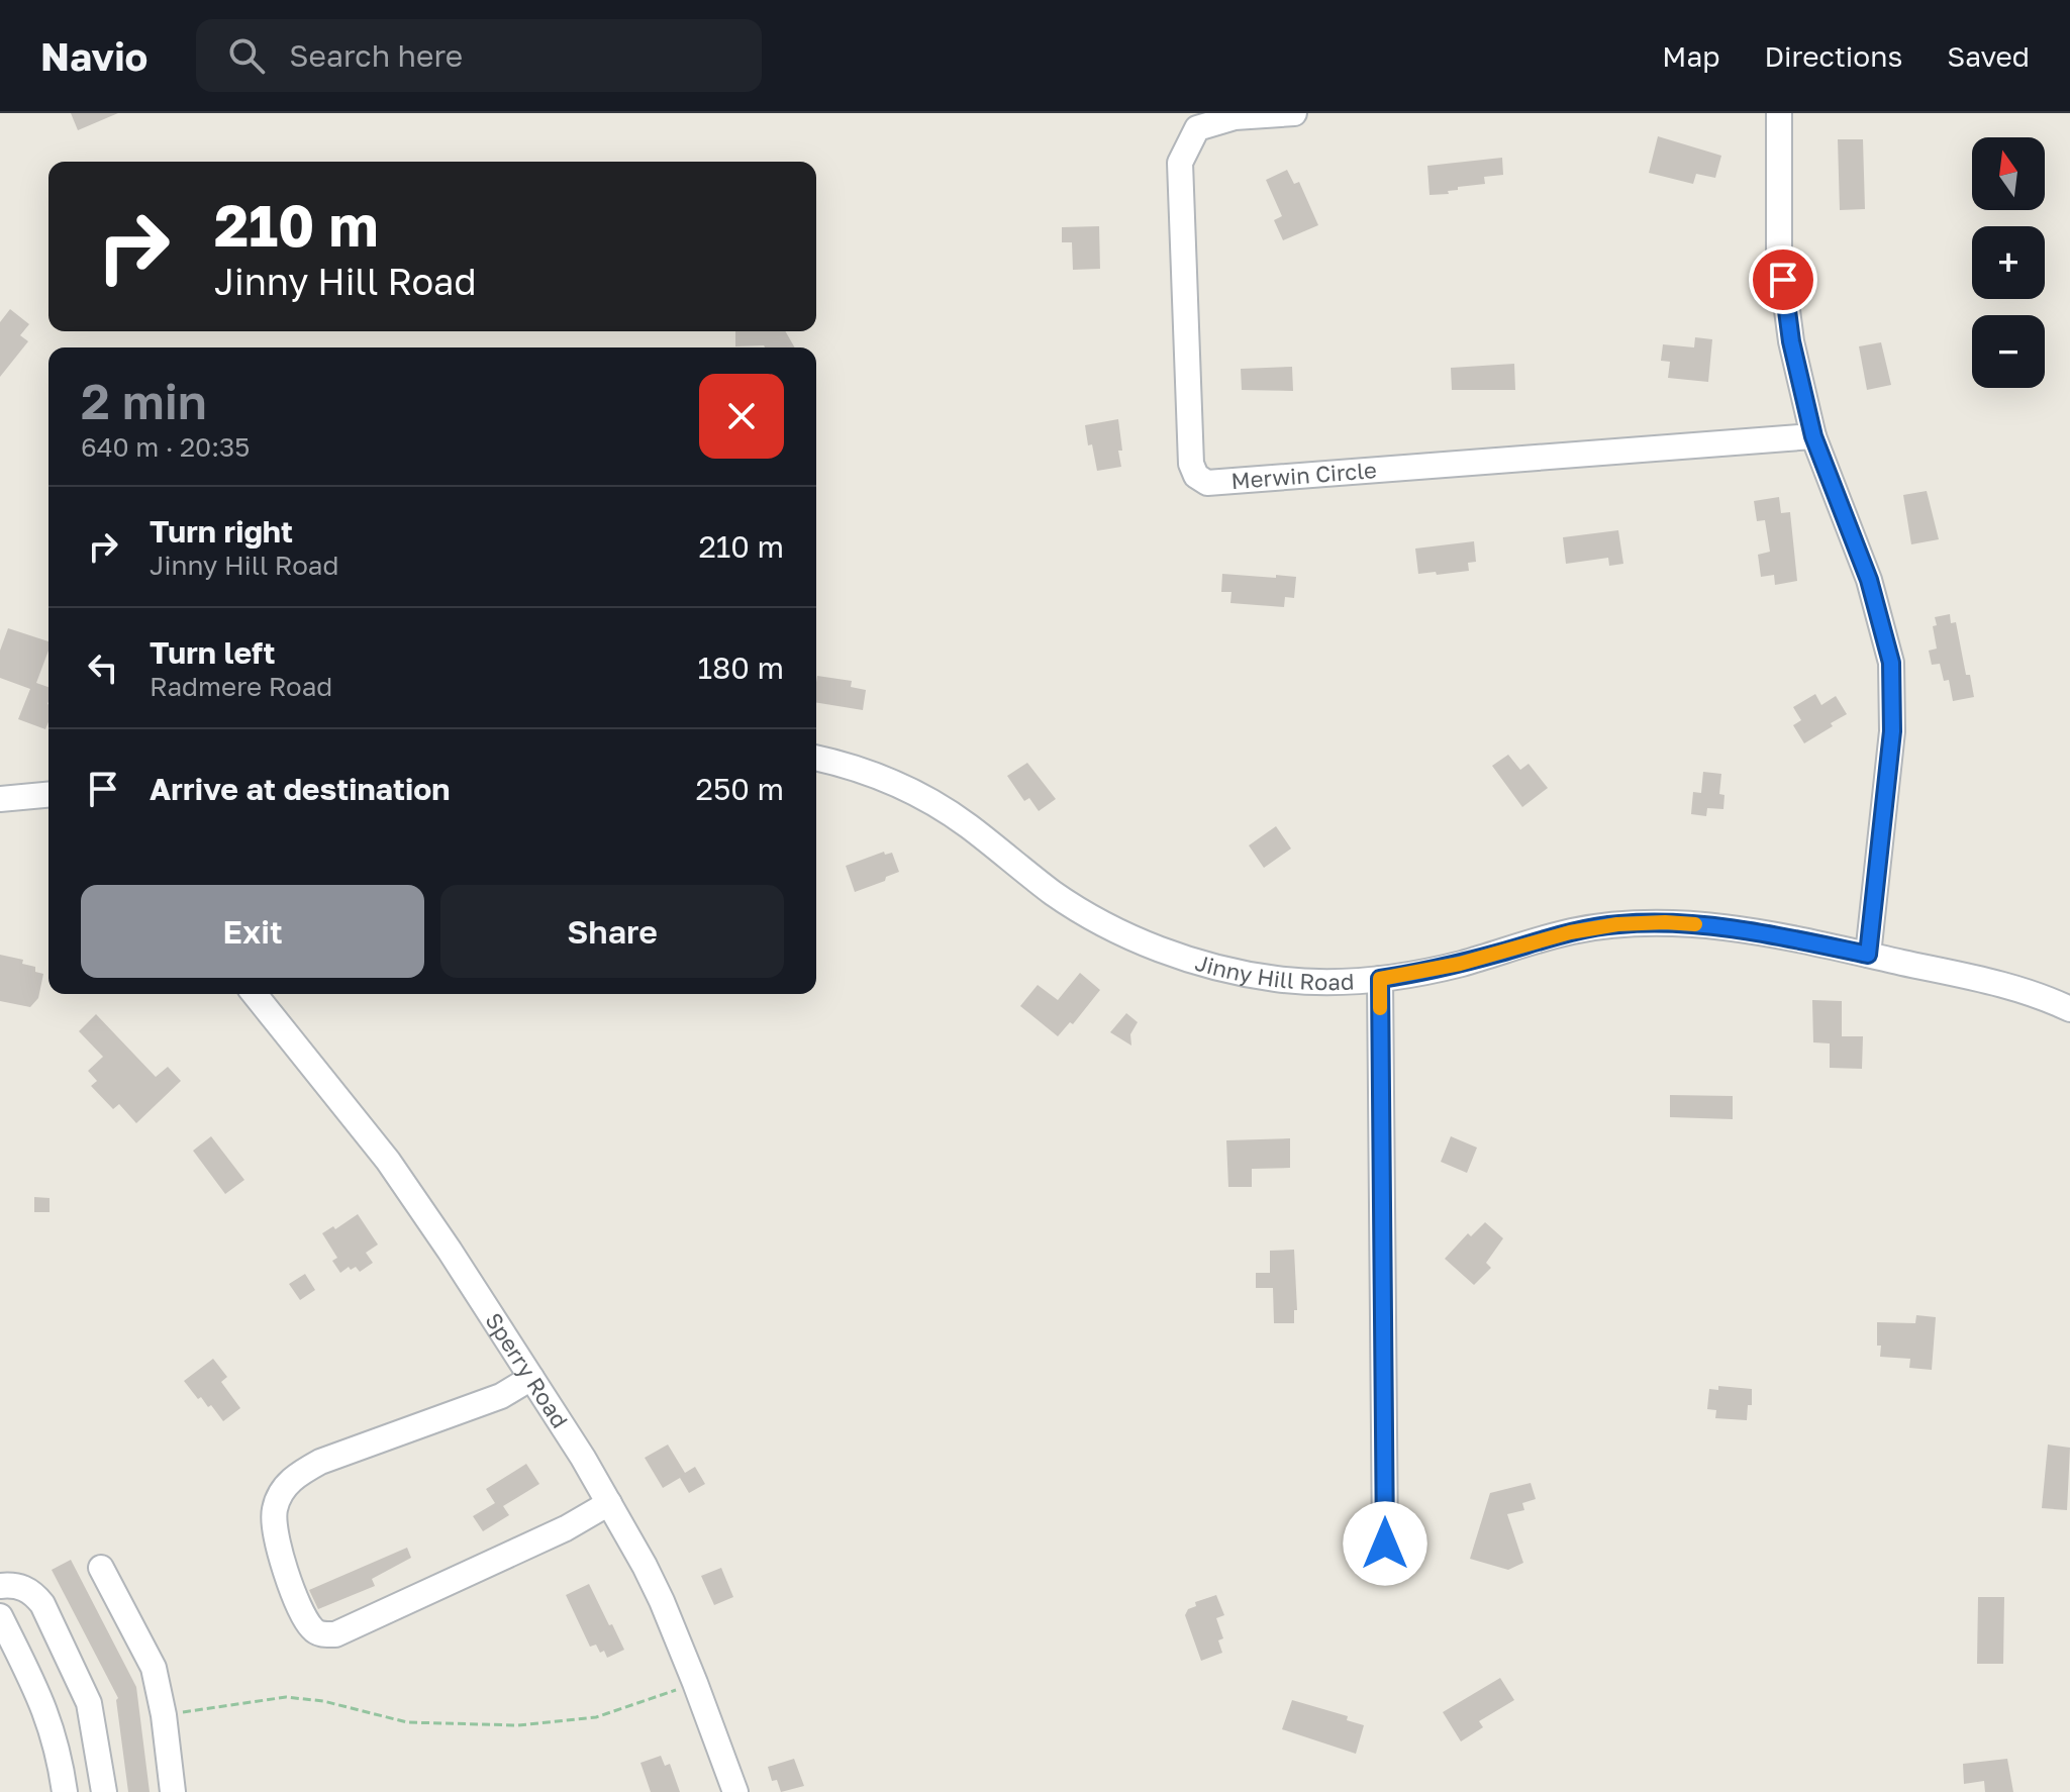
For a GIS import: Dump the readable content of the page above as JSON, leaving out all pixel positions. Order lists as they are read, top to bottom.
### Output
{
  "streets": {
    "street": ["Merwin Circle", "Jinny Hill Road", "Sperry Road"]
  },
  "north": "top",
  "page": {
    "header": "Navio",
    "search": "Search here",
    "nav": ["Map", "Directions", "Saved"],
    "map_buttons": ["+", "−"],
    "turn": ["210 m", "Jinny Hill Road"],
    "heading": ["2 min", "640 m · 20:35"],
    "list": [
      {
        "name": "Turn right",
        "note": "Jinny Hill Road",
        "value": "210 m"
      },
      {
        "name": "Turn left",
        "note": "Radmere Road",
        "value": "180 m"
      },
      {
        "name": "Arrive at destination",
        "value": "250 m"
      }
    ],
    "buttons": ["Exit", "Share"]
  }
}
